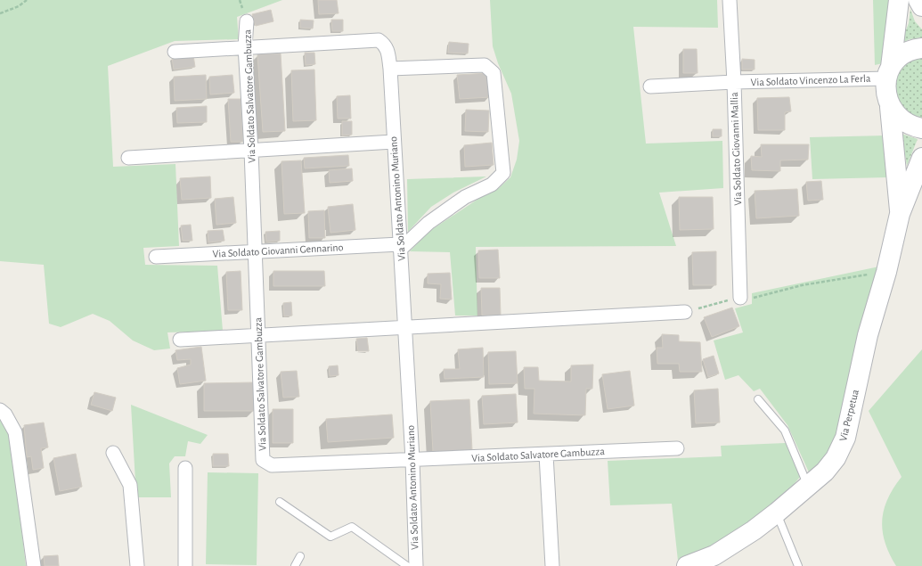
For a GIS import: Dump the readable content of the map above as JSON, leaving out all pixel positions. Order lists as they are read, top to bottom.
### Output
{
  "streets": {
    "street": [
      "Via Soldato Vincenzo La Ferla",
      "Via Soldato Salvatore Gambuzza",
      "Via Soldato Giovanni Mallia",
      "Via Soldato Antonino Muriano",
      "Via Soldato Giovanni Gennarino",
      "Via Perpetua"
    ]
  },
  "crossings": [
    ["Via Soldato Vincenzo La Ferla", "Via Soldato Giovanni Mallia"],
    ["Via Soldato Salvatore Gambuzza", "Via Soldato Antonino Muriano"],
    ["Via Soldato Salvatore Gambuzza", "Via Soldato Giovanni Gennarino"],
    ["Via Soldato Antonino Muriano", "Via Soldato Giovanni Gennarino"]
  ]
}
